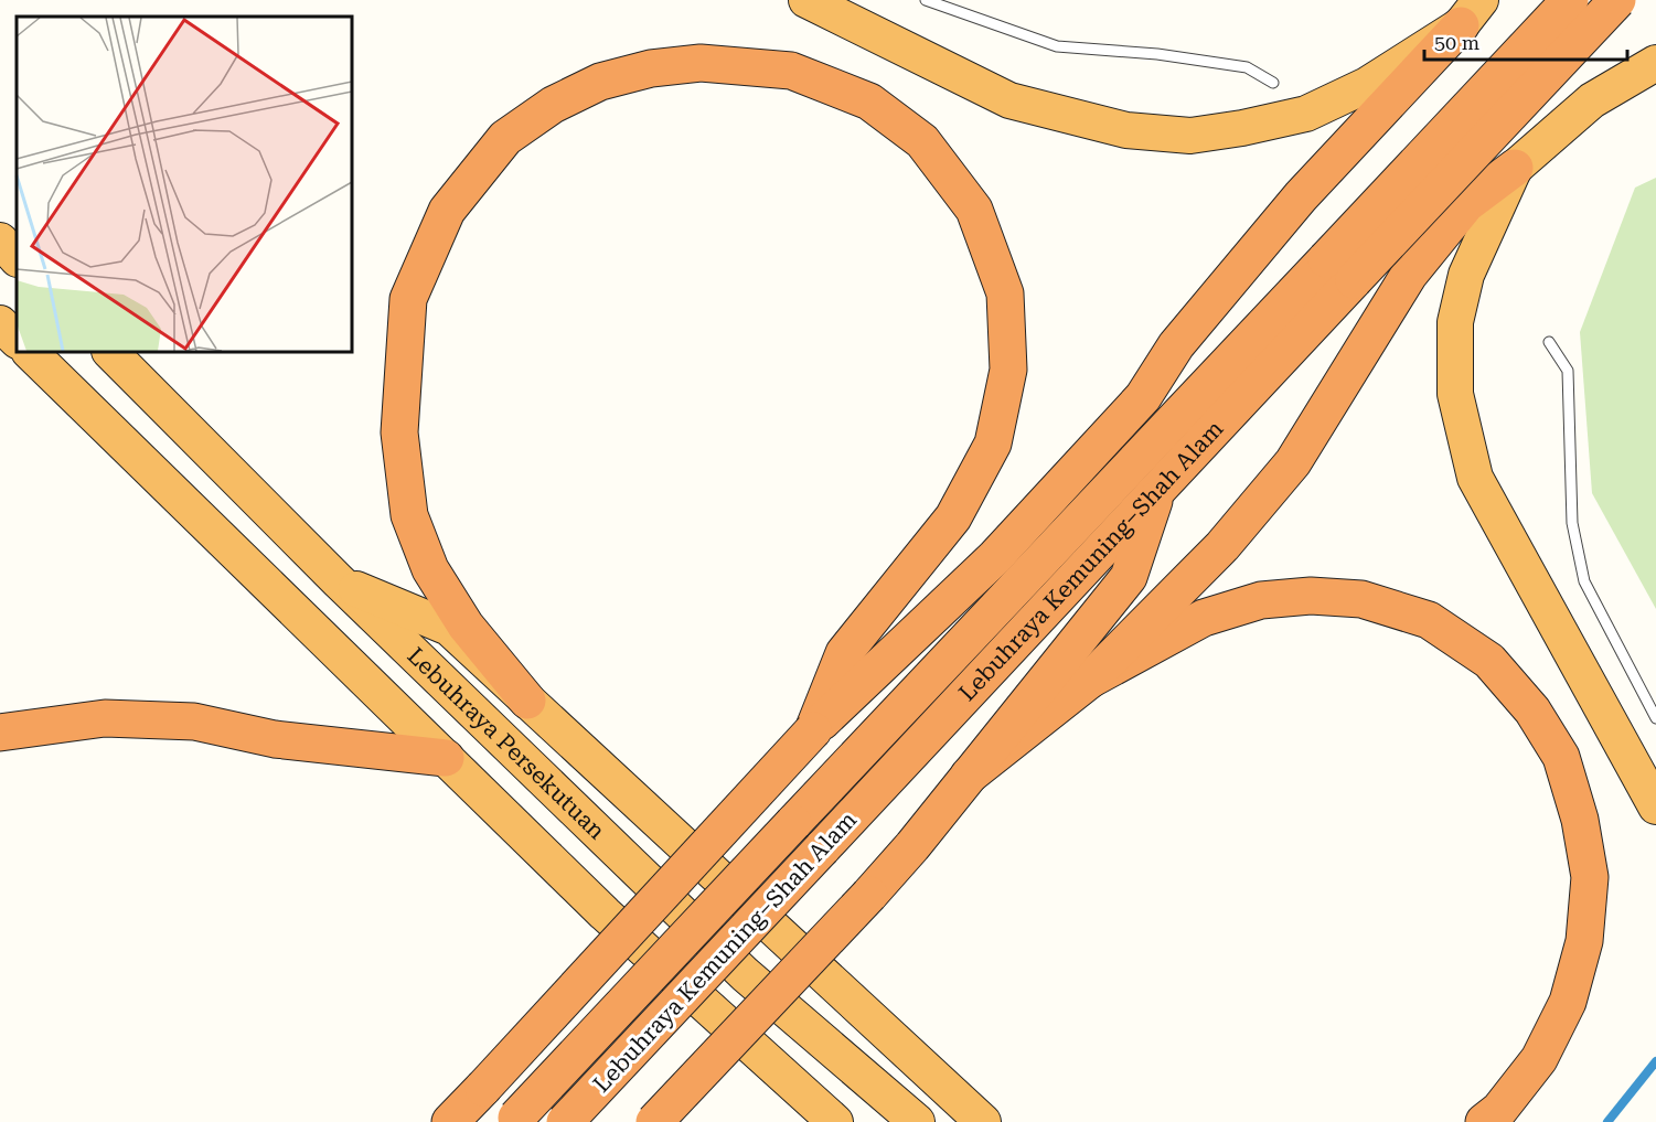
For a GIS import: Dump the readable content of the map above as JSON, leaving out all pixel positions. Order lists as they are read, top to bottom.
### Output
{
  "streets": {
    "highway": ["Lebuhraya Kemuning–Shah Alam", "Lebuhraya Persekutuan"]
  },
  "scale_bar": "50 m"
}
